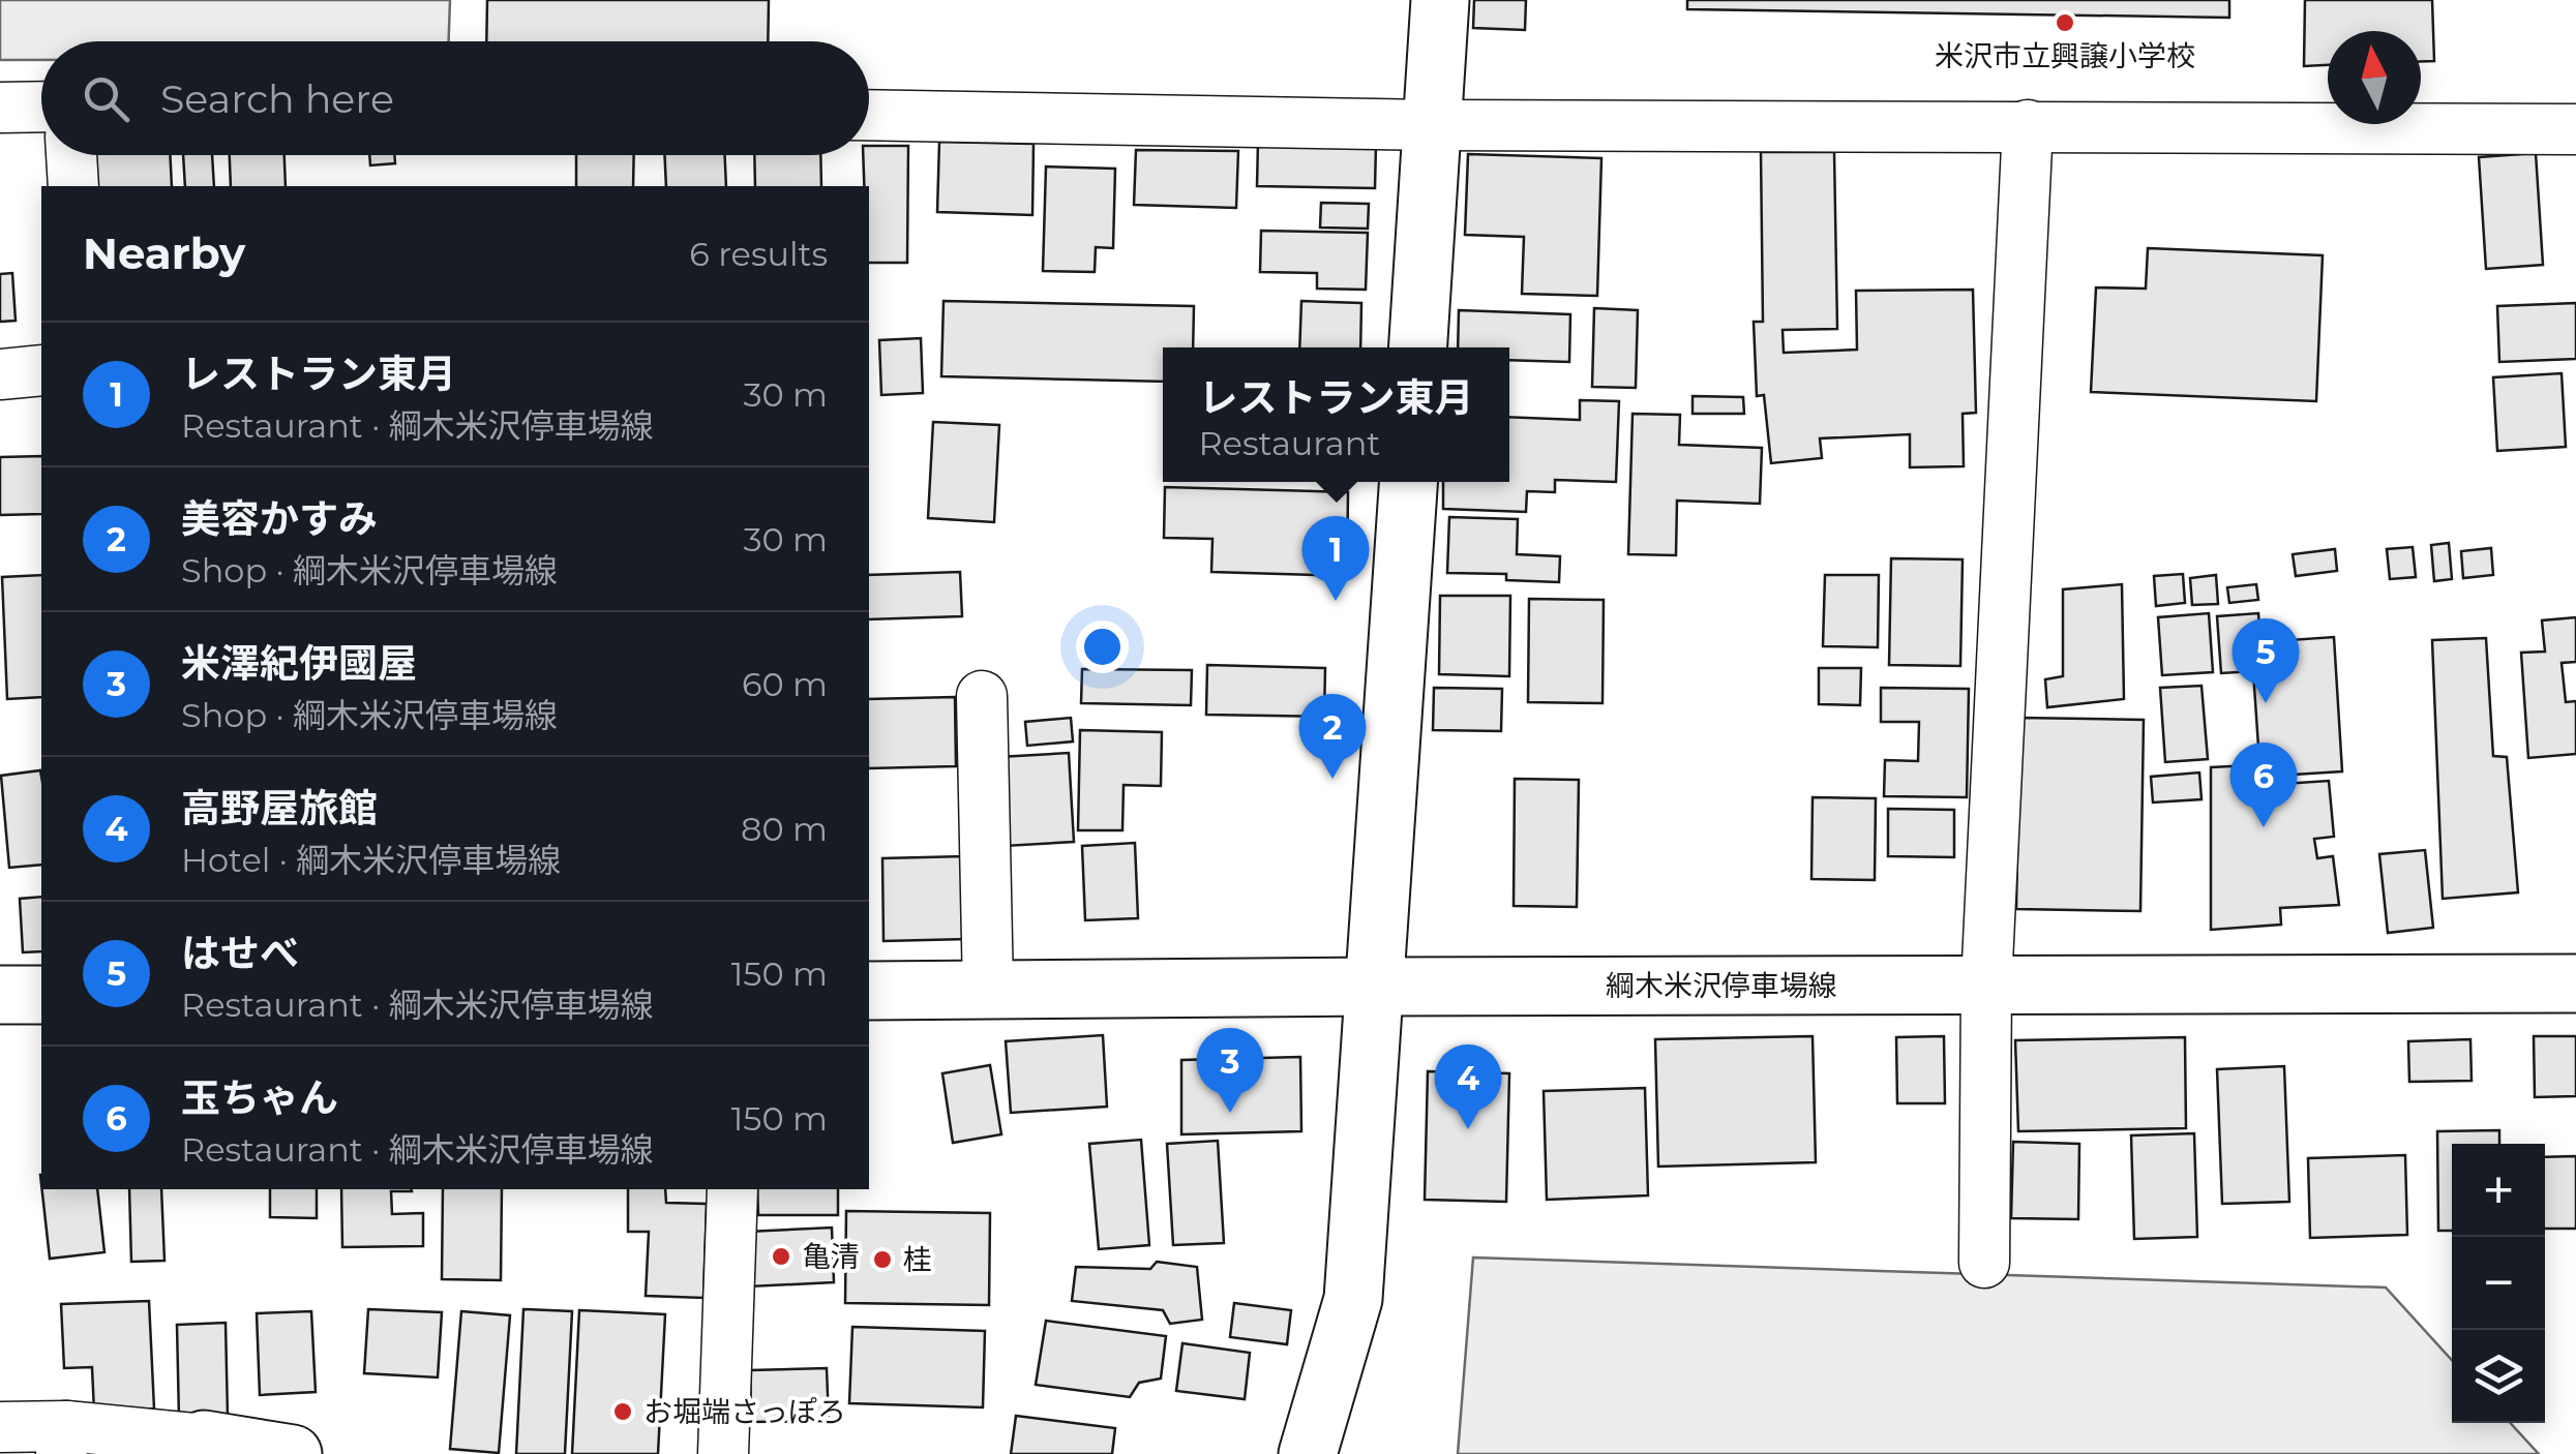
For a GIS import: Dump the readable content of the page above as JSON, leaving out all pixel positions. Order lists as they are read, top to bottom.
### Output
{
  "streets": {
    "main road": ["綱木米沢停車場線"]
  },
  "places": [
    "米沢市立興譲小学校",
    "亀清",
    "桂",
    "お堀端さっぽろ"
  ],
  "north": "top",
  "page": {
    "search": "Search here",
    "heading": ["Nearby", "6 results"],
    "list": [
      {
        "mark": "1",
        "name": "レストラン東月",
        "note": "Restaurant · 綱木米沢停車場線",
        "value": "30 m"
      },
      {
        "mark": "2",
        "name": "美容かすみ",
        "note": "Shop · 綱木米沢停車場線",
        "value": "30 m"
      },
      {
        "mark": "3",
        "name": "米澤紀伊國屋",
        "note": "Shop · 綱木米沢停車場線",
        "value": "60 m"
      },
      {
        "mark": "4",
        "name": "高野屋旅館",
        "note": "Hotel · 綱木米沢停車場線",
        "value": "80 m"
      },
      {
        "mark": "5",
        "name": "はせべ",
        "note": "Restaurant · 綱木米沢停車場線",
        "value": "150 m"
      },
      {
        "mark": "6",
        "name": "玉ちゃん",
        "note": "Restaurant · 綱木米沢停車場線",
        "value": "150 m"
      }
    ],
    "popup": ["レストラン東月", "Restaurant"],
    "pins": [
      "1",
      "5",
      "2",
      "6",
      "3",
      "4"
    ],
    "map_buttons": ["+", "−"]
  }
}
